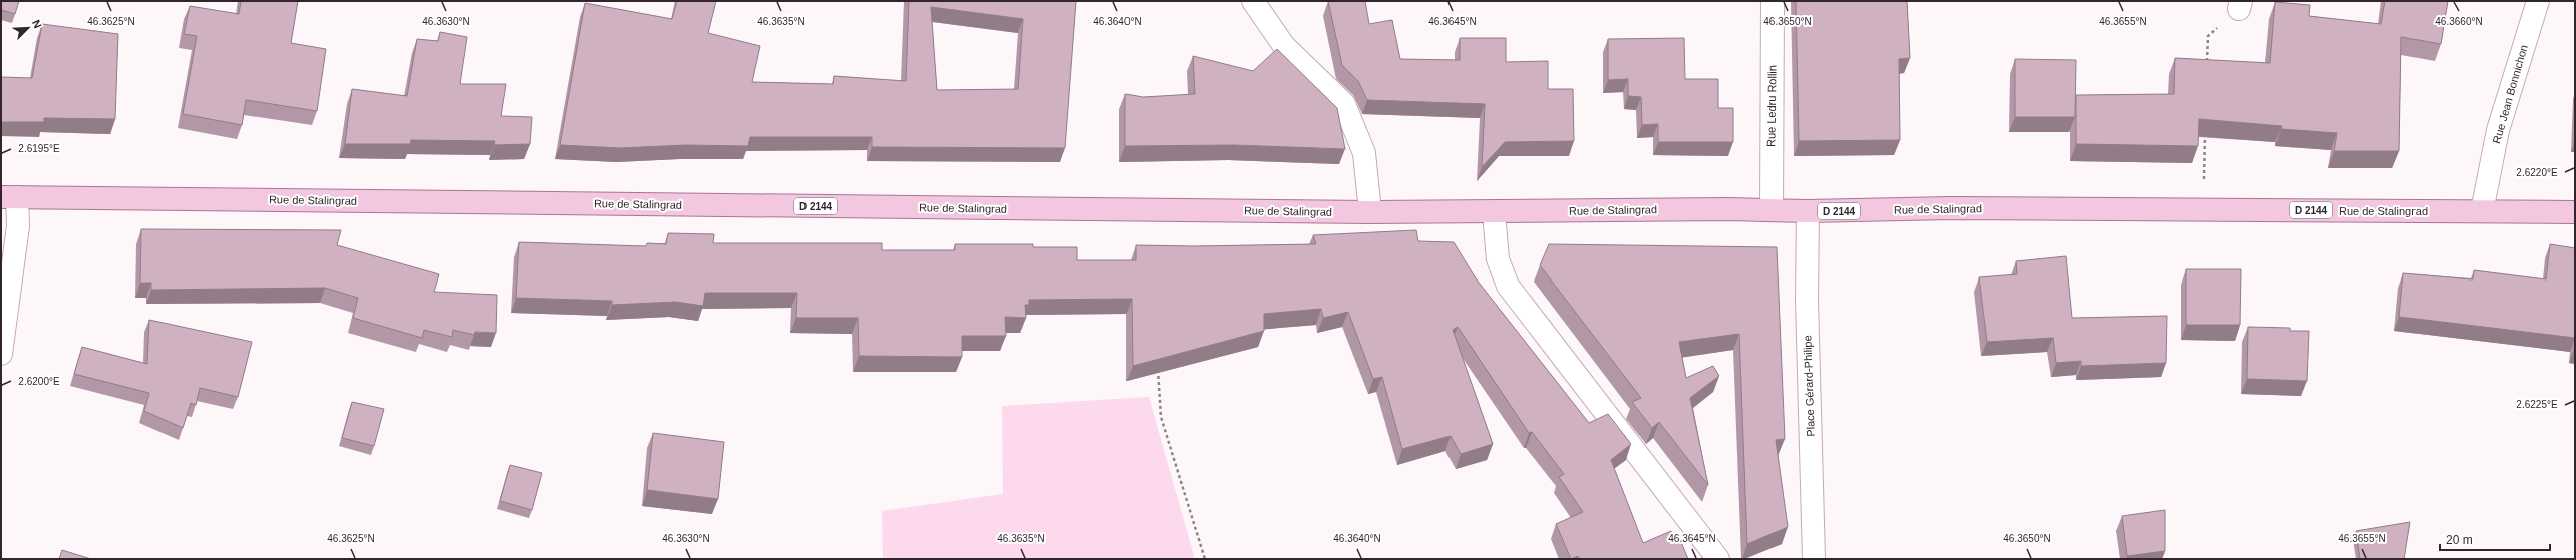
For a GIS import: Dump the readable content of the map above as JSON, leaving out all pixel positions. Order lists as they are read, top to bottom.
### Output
{
  "streets": {
    "main road": ["Rue de Stalingrad", "D 2144"],
    "street": ["Rue Jean Bonnichon", "Rue Ledru Rollin", "Place Gérard-Philipe"]
  },
  "crossings": [
    ["Rue Jean Bonnichon", "Rue de Stalingrad"],
    ["Rue Ledru Rollin", "Rue de Stalingrad"],
    ["Rue de Stalingrad", "Place Gérard-Philipe"]
  ],
  "scale_bar": "20 m",
  "north": "top right",
  "coordinates": [
    "46.3625°N",
    "46.3630°N",
    "46.3635°N",
    "46.3645°N",
    "46.3650°N",
    "46.3660°N",
    "46.3640°N",
    "46.3655°N",
    "2.6195°E",
    "2.6220°E",
    "2.6200°E",
    "2.6225°E"
  ]
}
